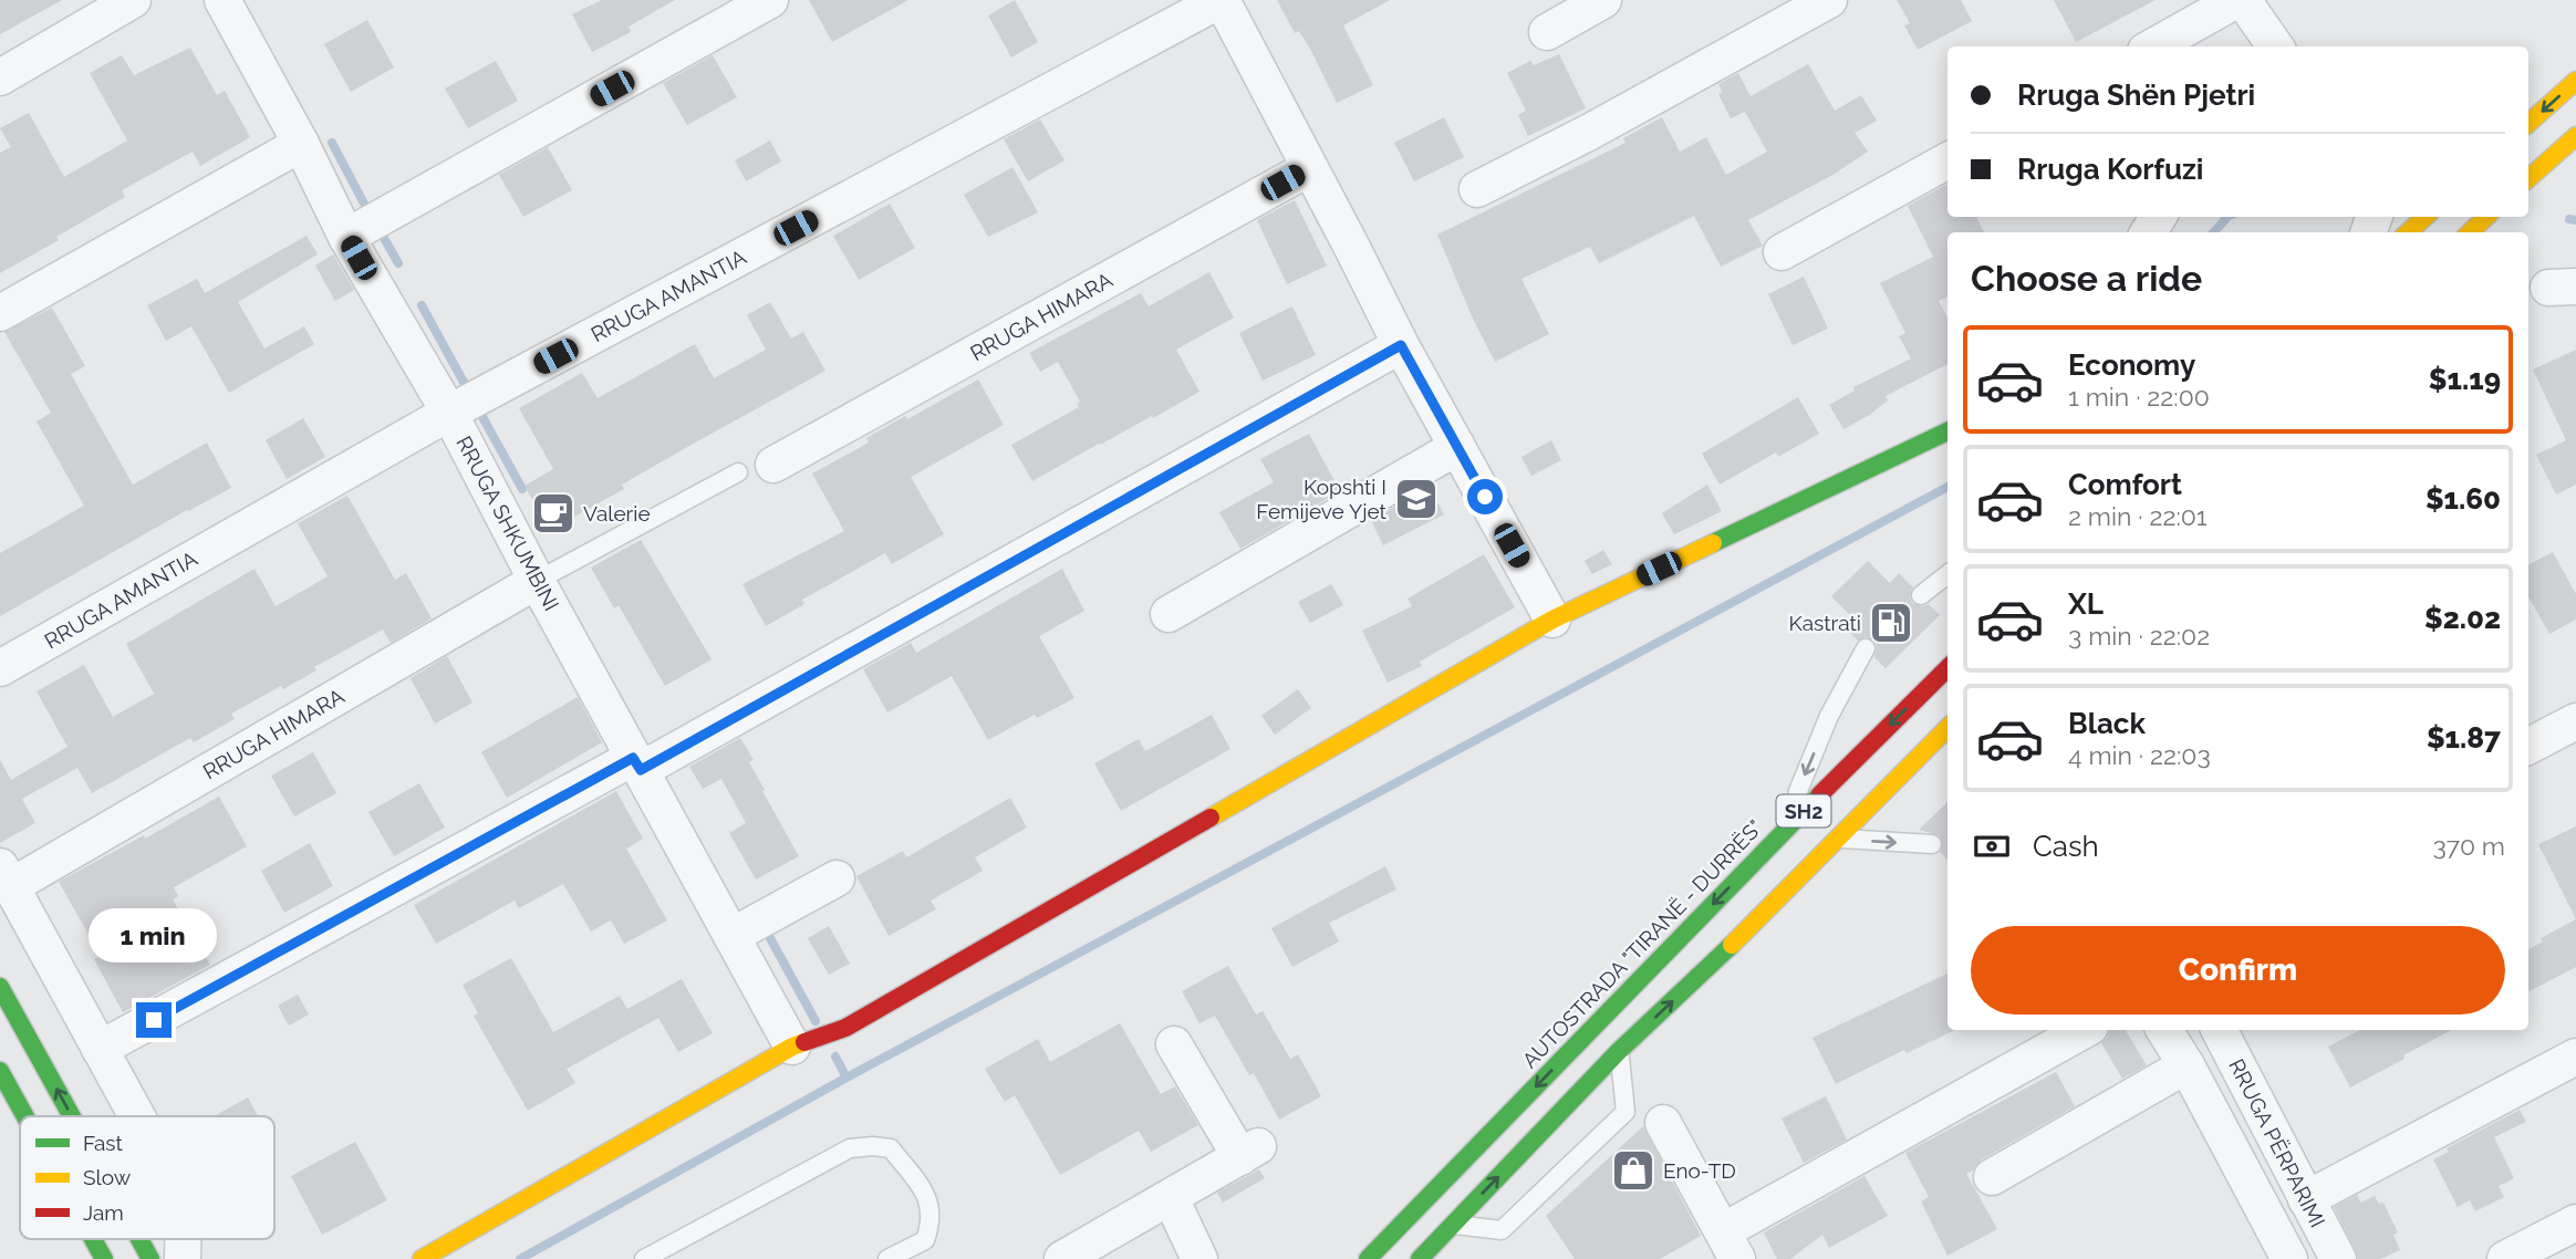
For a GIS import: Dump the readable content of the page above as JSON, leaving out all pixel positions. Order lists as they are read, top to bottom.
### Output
{
  "streets": {
    "main road": ["SH2", "AUTOSTRADA \"TIRANË - DURRËS\""],
    "street": [
      "RRUGA AMANTIA",
      "RRUGA HIMARA",
      "RRUGA SHKUMBINI",
      "RRUGA PËRPARIMI"
    ]
  },
  "crossings": [
    ["RRUGA AMANTIA", "RRUGA SHKUMBINI"],
    ["RRUGA HIMARA", "RRUGA SHKUMBINI"]
  ],
  "places": {
    "school or university": ["Kopshti I Femijeve Yjet"],
    "cafe": ["Valerie"],
    "fuel station": ["Kastrati"],
    "shop": ["Eno-TD"]
  },
  "legend": ["Fast", "Slow", "Jam"],
  "page": {
    "banner": ["Rruga Shën Pjetri", "Rruga Korfuzi"],
    "heading": "Choose a ride",
    "list": [
      {
        "name": "Economy",
        "note": "1 min · 22:00",
        "value": "$1.19"
      },
      {
        "name": "Comfort",
        "note": "2 min · 22:01",
        "value": "$1.60"
      },
      {
        "name": "XL",
        "note": "3 min · 22:02",
        "value": "$2.02"
      },
      {
        "name": "Black",
        "note": "4 min · 22:03",
        "value": "$1.87"
      }
    ],
    "pay": ["Cash", "370 m"],
    "bubble": "1 min",
    "buttons": "Confirm"
  }
}
